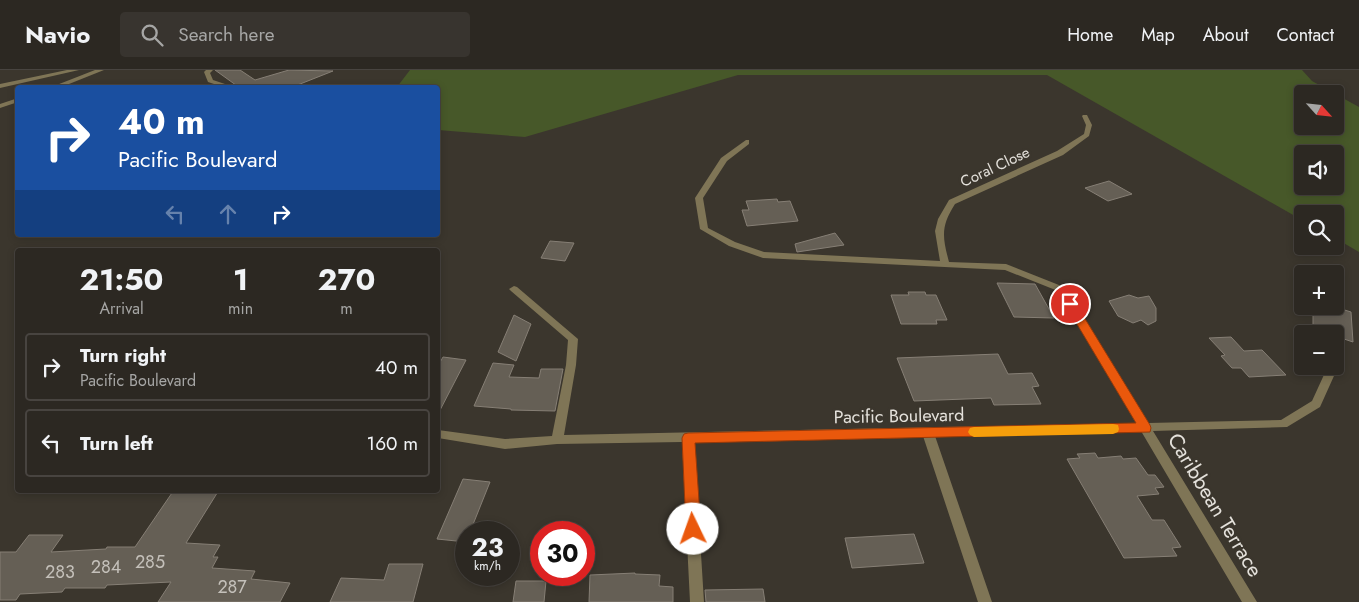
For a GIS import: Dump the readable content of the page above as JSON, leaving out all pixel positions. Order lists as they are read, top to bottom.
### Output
{
  "streets": {
    "street": ["Coral Close", "Pacific Boulevard", "Caribbean Terrace"]
  },
  "crossings": [
    ["Coral Close", "Caribbean Terrace"],
    ["Pacific Boulevard", "Caribbean Terrace"]
  ],
  "house_numbers": [
    "285",
    "284",
    "283",
    "287"
  ],
  "north": "bottom right",
  "page": {
    "header": "Navio",
    "search": "Search here",
    "nav": [
      "Home",
      "Map",
      "About",
      "Contact"
    ],
    "map_buttons": ["+", "−"],
    "turn": ["40 m", "Pacific Boulevard"],
    "eta": [
      "21:50",
      "Arrival",
      "1",
      "min",
      "270",
      "m"
    ],
    "list": [
      {
        "name": "Turn right",
        "note": "Pacific Boulevard",
        "value": "40 m"
      },
      {
        "name": "Turn left",
        "value": "160 m"
      }
    ],
    "speed": "23 km/h",
    "limit": "30"
  }
}
